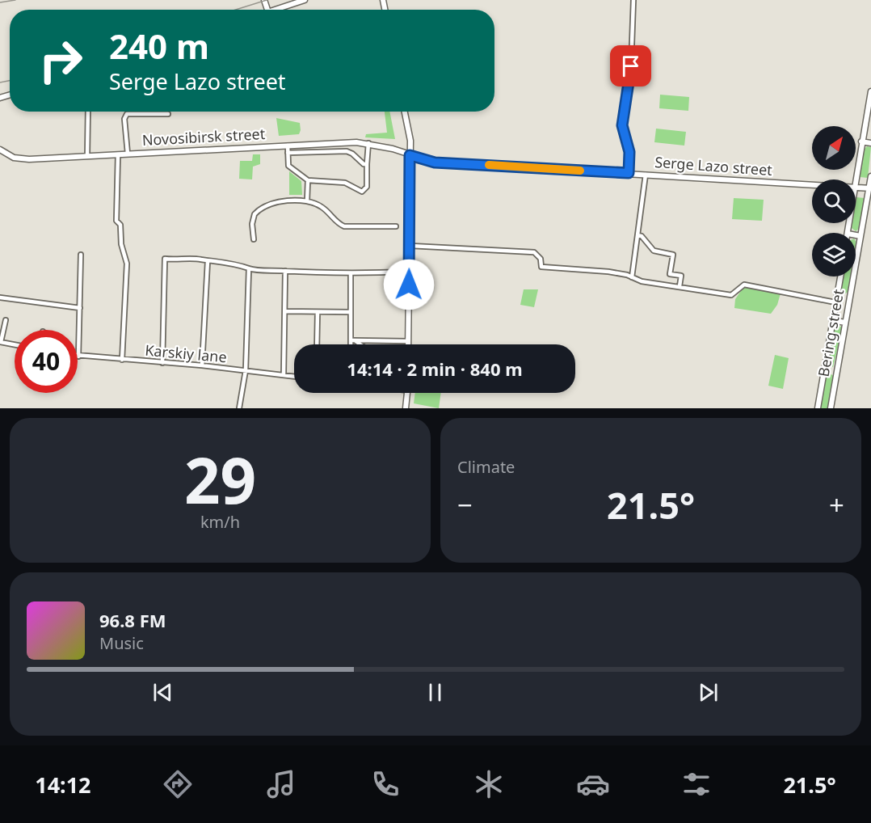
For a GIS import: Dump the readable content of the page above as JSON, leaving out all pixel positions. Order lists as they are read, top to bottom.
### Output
{
  "streets": {
    "street": [
      "Novosibirsk street",
      "Serge Lazo street",
      "Bering street",
      "Karskiy lane"
    ]
  },
  "crossings": [
    ["Novosibirsk street", "Serge Lazo street"],
    ["Serge Lazo street", "Bering street"]
  ],
  "north": "top right",
  "page": {
    "turn": ["240 m", "Serge Lazo street"],
    "limit": "40",
    "trip": "14:14 · 2 min · 840 m",
    "tile": [
      ["29", "km/h"],
      "Climate"
    ],
    "heat": ["−", "21.5°", "+"],
    "song": ["96.8 FM", "Music"],
    "tabs": ["14:12", "21.5°"]
  }
}
